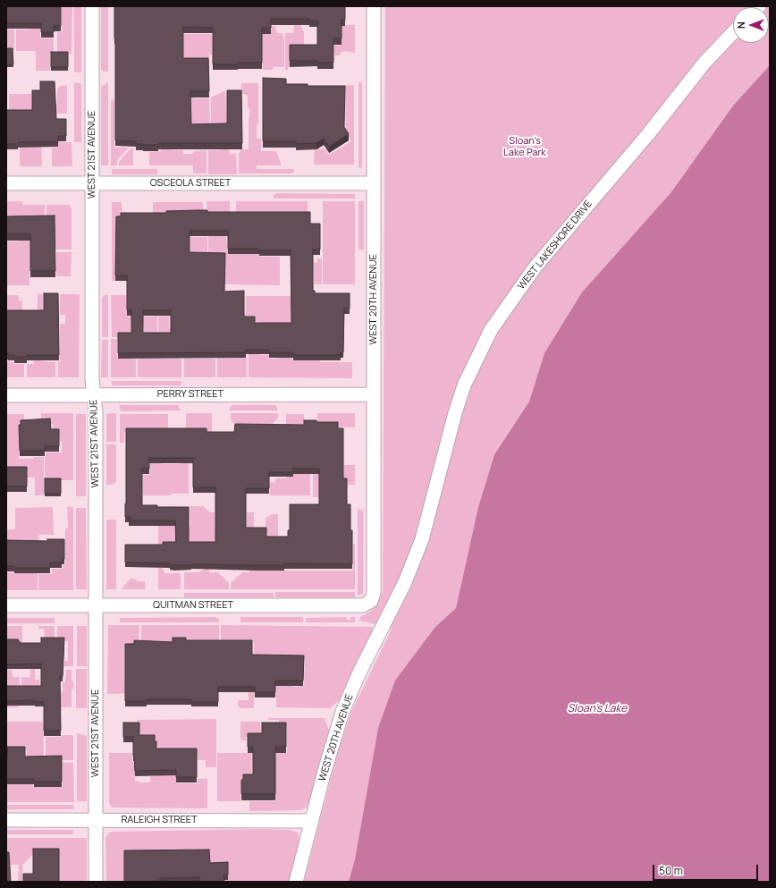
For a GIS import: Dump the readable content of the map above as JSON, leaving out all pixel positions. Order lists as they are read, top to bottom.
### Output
{
  "streets": {
    "street": [
      "WEST 21ST AVENUE",
      "OSCEOLA STREET",
      "WEST LAKESHORE DRIVE",
      "WEST 20TH AVENUE",
      "PERRY STREET",
      "QUITMAN STREET",
      "RALEIGH STREET"
    ]
  },
  "crossings": [
    ["WEST 21ST AVENUE", "OSCEOLA STREET"],
    ["WEST 21ST AVENUE", "PERRY STREET"],
    ["WEST 21ST AVENUE", "QUITMAN STREET"],
    ["WEST 21ST AVENUE", "RALEIGH STREET"],
    ["OSCEOLA STREET", "WEST 20TH AVENUE"],
    ["WEST LAKESHORE DRIVE", "WEST 20TH AVENUE"],
    ["WEST 20TH AVENUE", "PERRY STREET"],
    ["WEST 20TH AVENUE", "QUITMAN STREET"],
    ["WEST 20TH AVENUE", "RALEIGH STREET"]
  ],
  "water": ["Sloan's Lake"],
  "parks": ["Sloan's Lake Park"],
  "scale_bar": "50 m",
  "north": "left"
}
